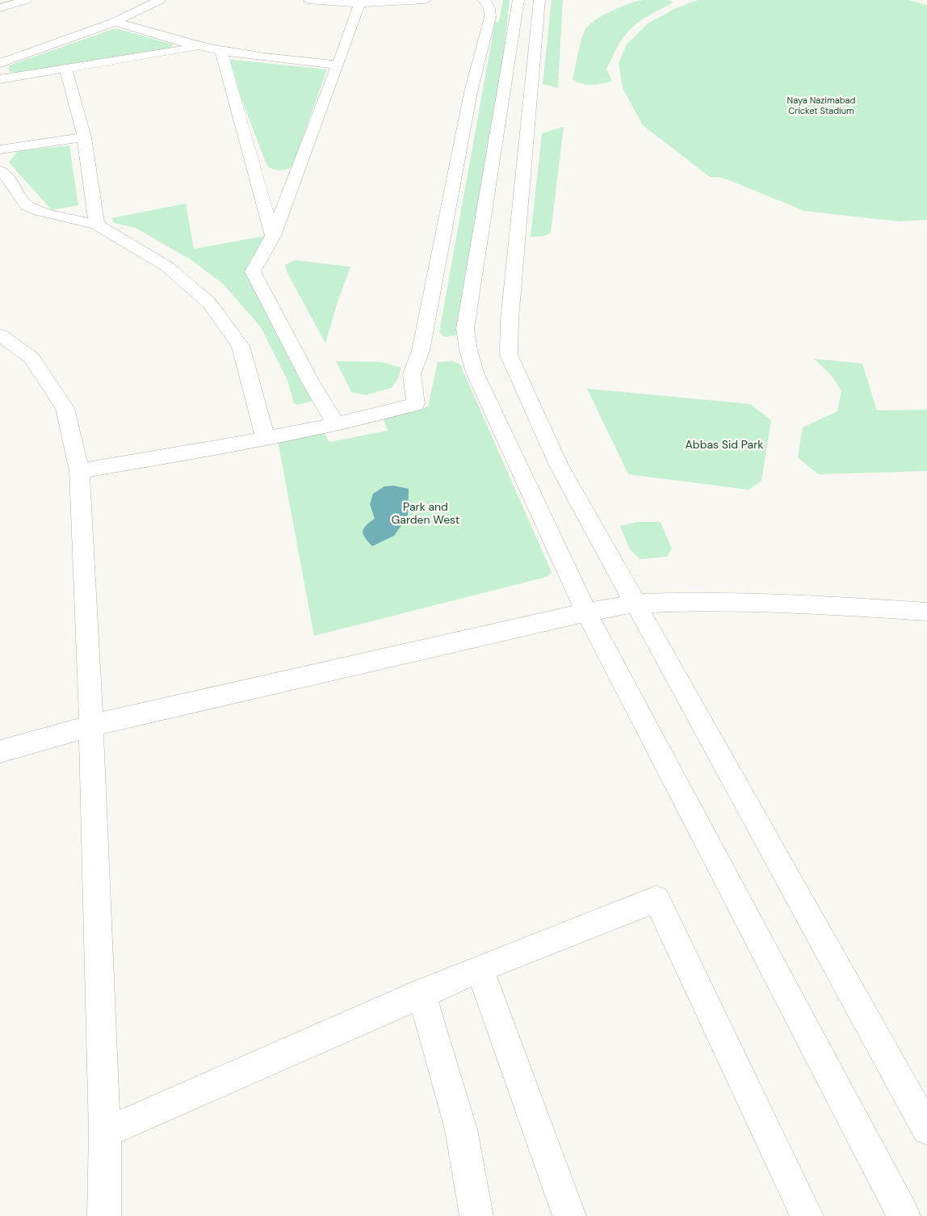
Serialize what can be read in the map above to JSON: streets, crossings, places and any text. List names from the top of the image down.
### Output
{
  "parks": ["Naya Nazimabad Cricket Stadium", "Abbas Sid Park", "Park and Garden West"]
}
